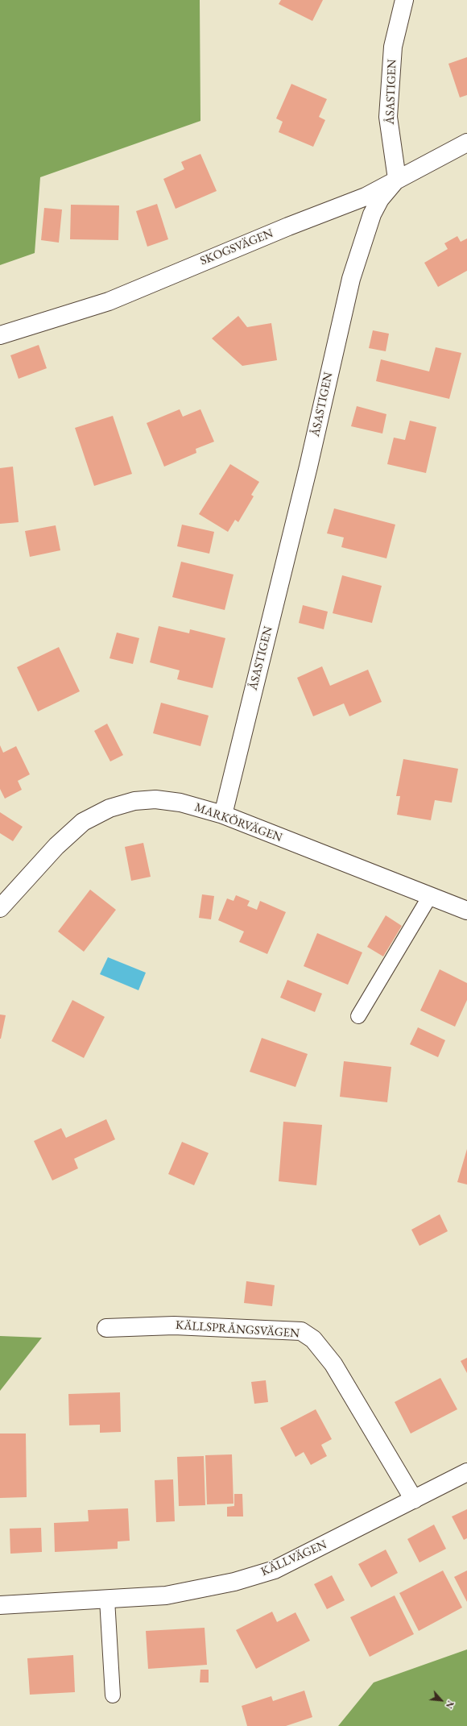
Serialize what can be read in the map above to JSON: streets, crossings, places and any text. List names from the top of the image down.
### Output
{
  "streets": {
    "street": [
      "ÅSASTIGEN",
      "SKOGSVÄGEN",
      "MARKÖRVÄGEN",
      "KÄLLSPRÅNGSVÄGEN",
      "KÄLLVÄGEN"
    ]
  },
  "crossings": [
    ["ÅSASTIGEN", "SKOGSVÄGEN"],
    ["ÅSASTIGEN", "MARKÖRVÄGEN"],
    ["KÄLLSPRÅNGSVÄGEN", "KÄLLVÄGEN"]
  ],
  "north": "bottom right"
}
